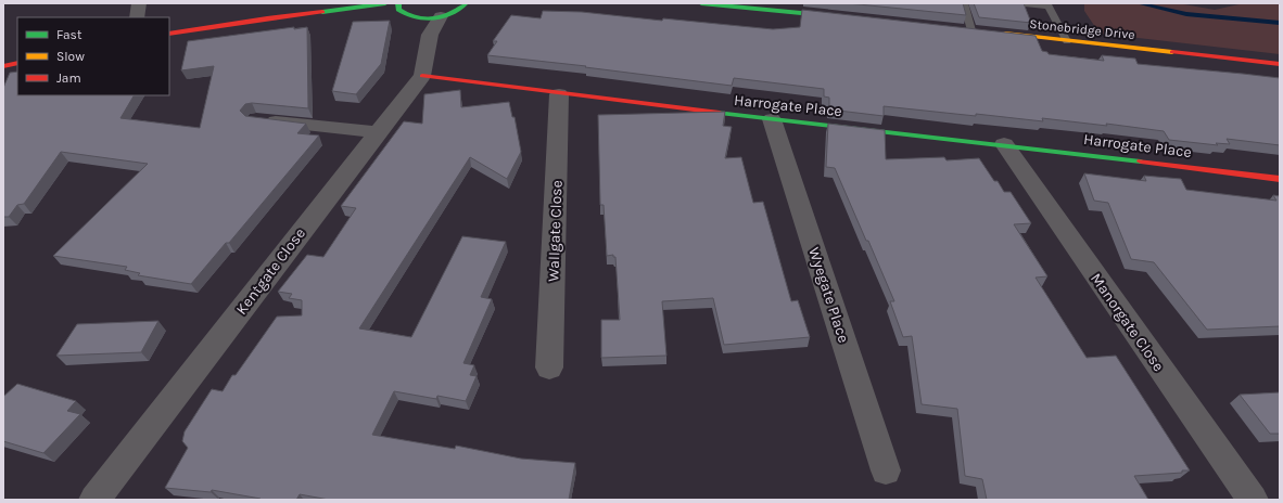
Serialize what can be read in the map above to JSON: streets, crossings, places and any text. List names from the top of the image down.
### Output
{
  "streets": {
    "street": [
      "Stonebridge Drive",
      "Harrogate Place",
      "Wallgate Close",
      "Kentgate Close",
      "Wyegate Place",
      "Manorgate Close"
    ]
  },
  "crossings": [
    ["Harrogate Place", "Wallgate Close"],
    ["Harrogate Place", "Kentgate Close"],
    ["Harrogate Place", "Wyegate Place"],
    ["Harrogate Place", "Manorgate Close"]
  ],
  "legend": ["Fast", "Slow", "Jam"]
}
